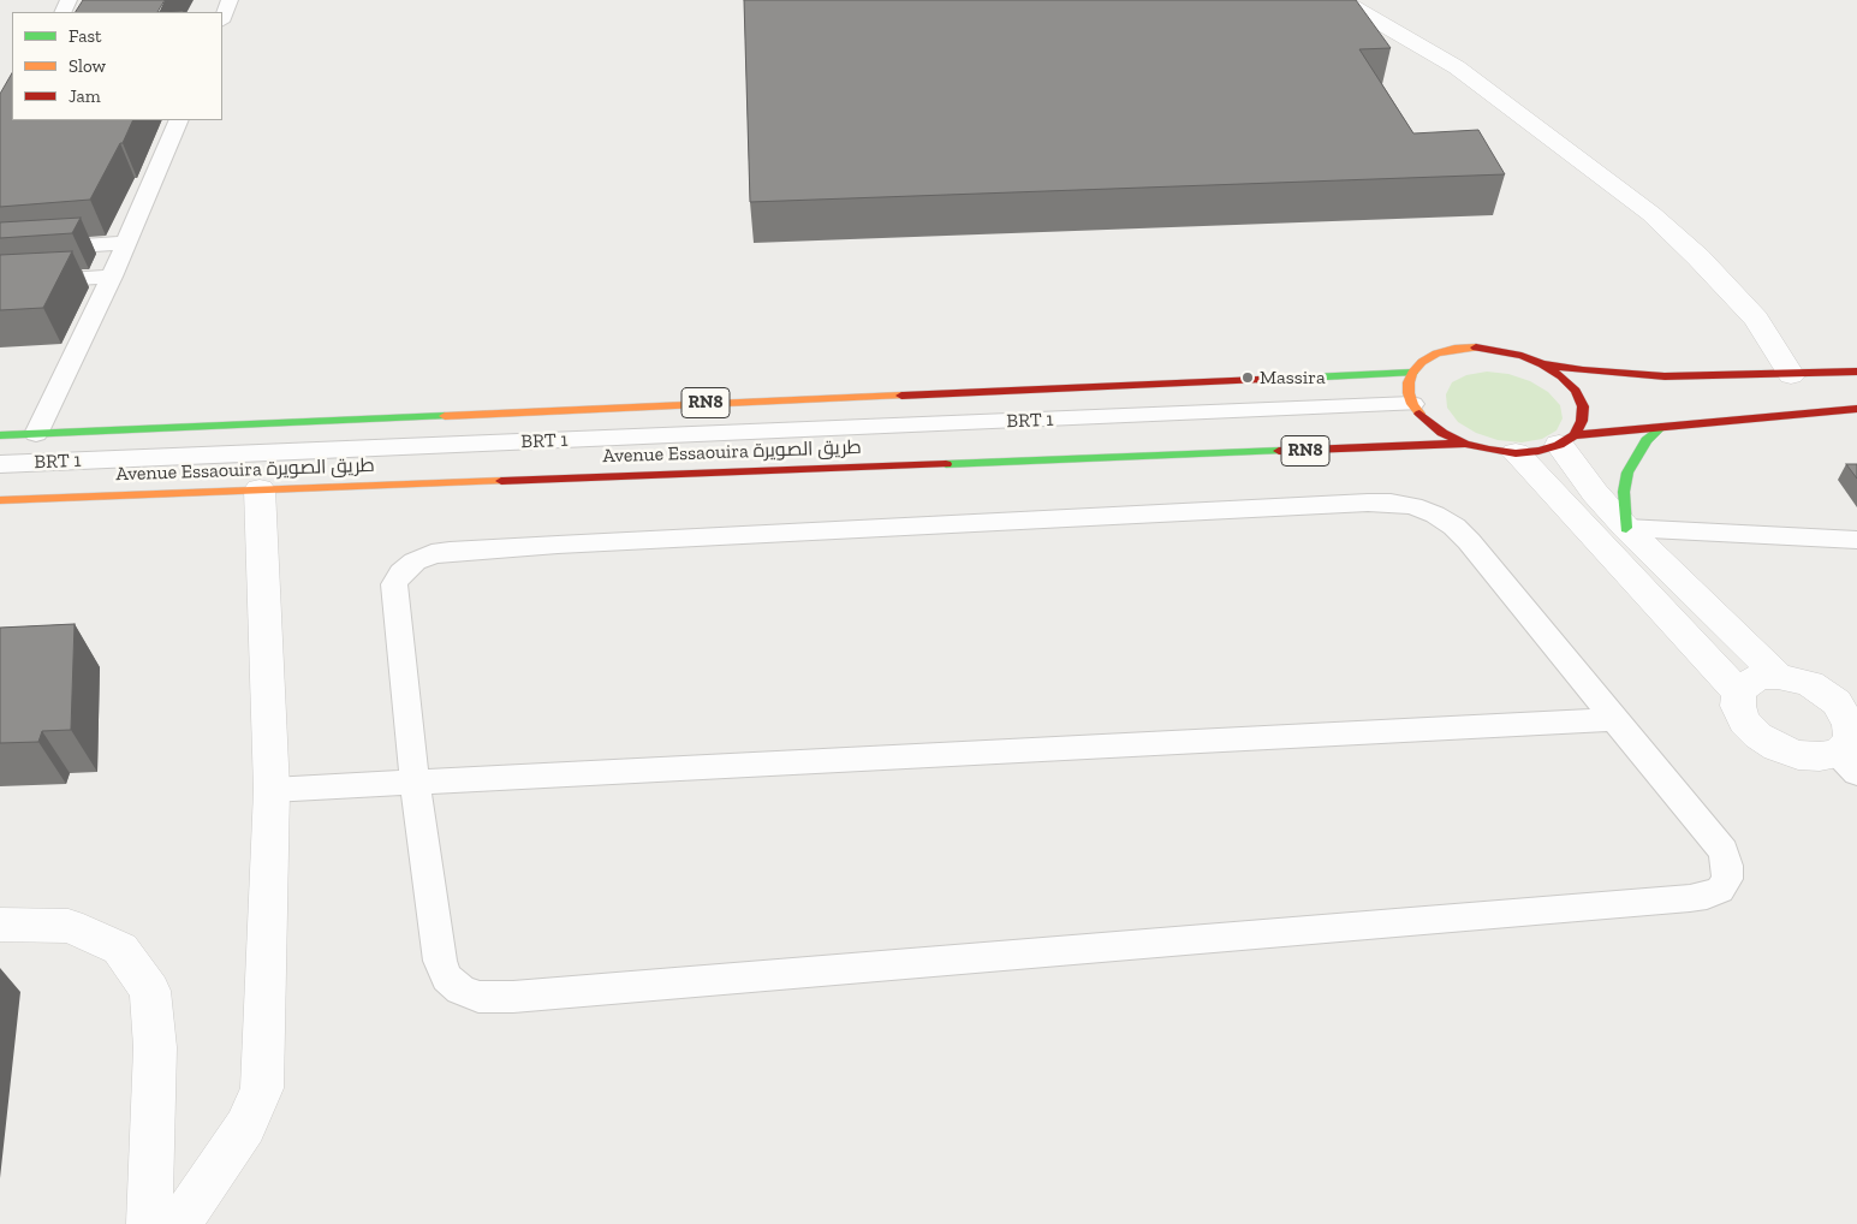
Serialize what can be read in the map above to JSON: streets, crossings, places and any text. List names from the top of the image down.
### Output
{
  "streets": {
    "main road": ["RN8", "Avenue Essaouira طريق الصويرة"],
    "lane": ["BRT 1"]
  },
  "crossings": [
    ["RN8", "BRT 1"],
    ["RN8", "Avenue Essaouira طريق الصويرة"],
    ["BRT 1", "Avenue Essaouira طريق الصويرة"]
  ],
  "places": ["Massira"],
  "legend": ["Fast", "Slow", "Jam"]
}
